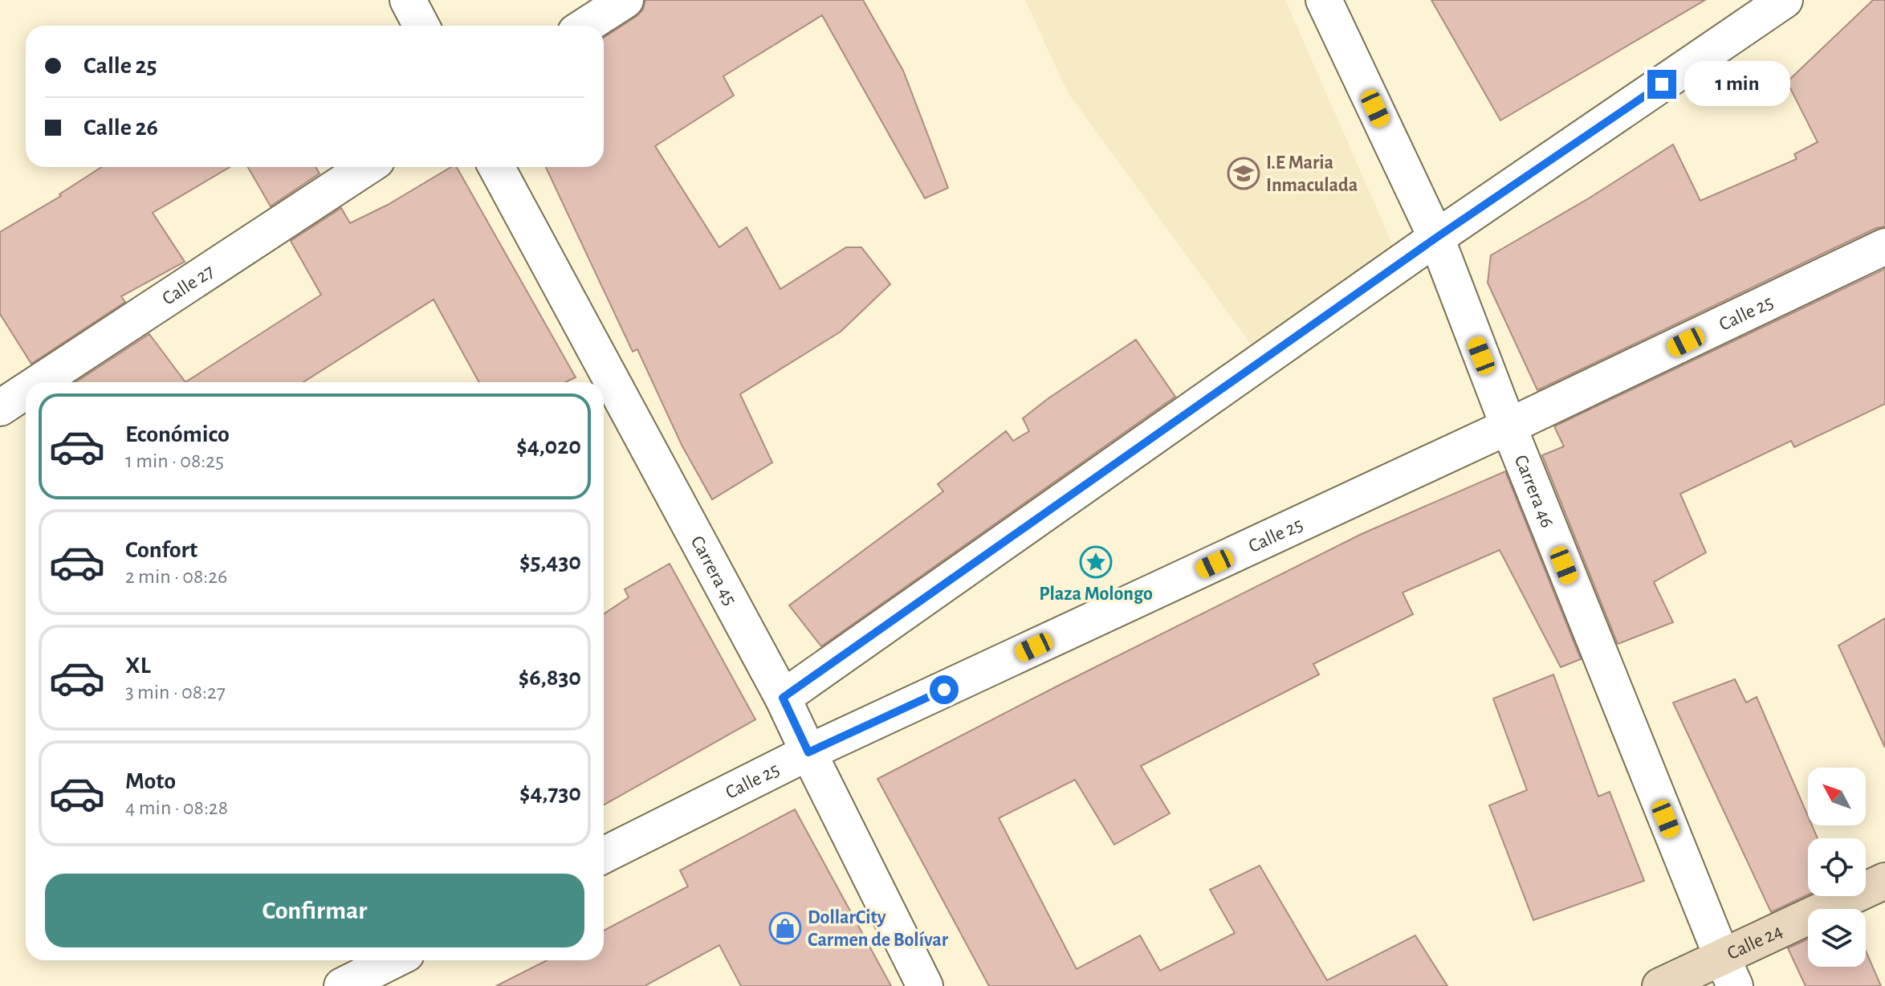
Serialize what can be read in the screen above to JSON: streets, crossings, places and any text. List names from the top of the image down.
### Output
{
  "streets": {
    "main road": ["Calle 24"],
    "street": [
      "Calle 27",
      "Calle 25",
      "Carrera 46",
      "Carrera 45"
    ]
  },
  "crossings": [
    ["Calle 25", "Carrera 46"],
    ["Calle 25", "Carrera 45"],
    ["Carrera 46", "Calle 24"]
  ],
  "places": {
    "school or university": ["I.E Maria Inmaculada"],
    "place": ["Plaza Molongo"],
    "shop": ["DollarCity Carmen de Bolívar"]
  },
  "north": "top left",
  "page": {
    "banner": ["Calle 25", "Calle 26"],
    "bubble": "1 min",
    "list": [
      {
        "name": "Económico",
        "note": "1 min · 08:25",
        "value": "$4,020"
      },
      {
        "name": "Confort",
        "note": "2 min · 08:26",
        "value": "$5,430"
      },
      {
        "name": "XL",
        "note": "3 min · 08:27",
        "value": "$6,830"
      },
      {
        "name": "Moto",
        "note": "4 min · 08:28",
        "value": "$4,730"
      }
    ],
    "buttons": "Confirmar"
  }
}
